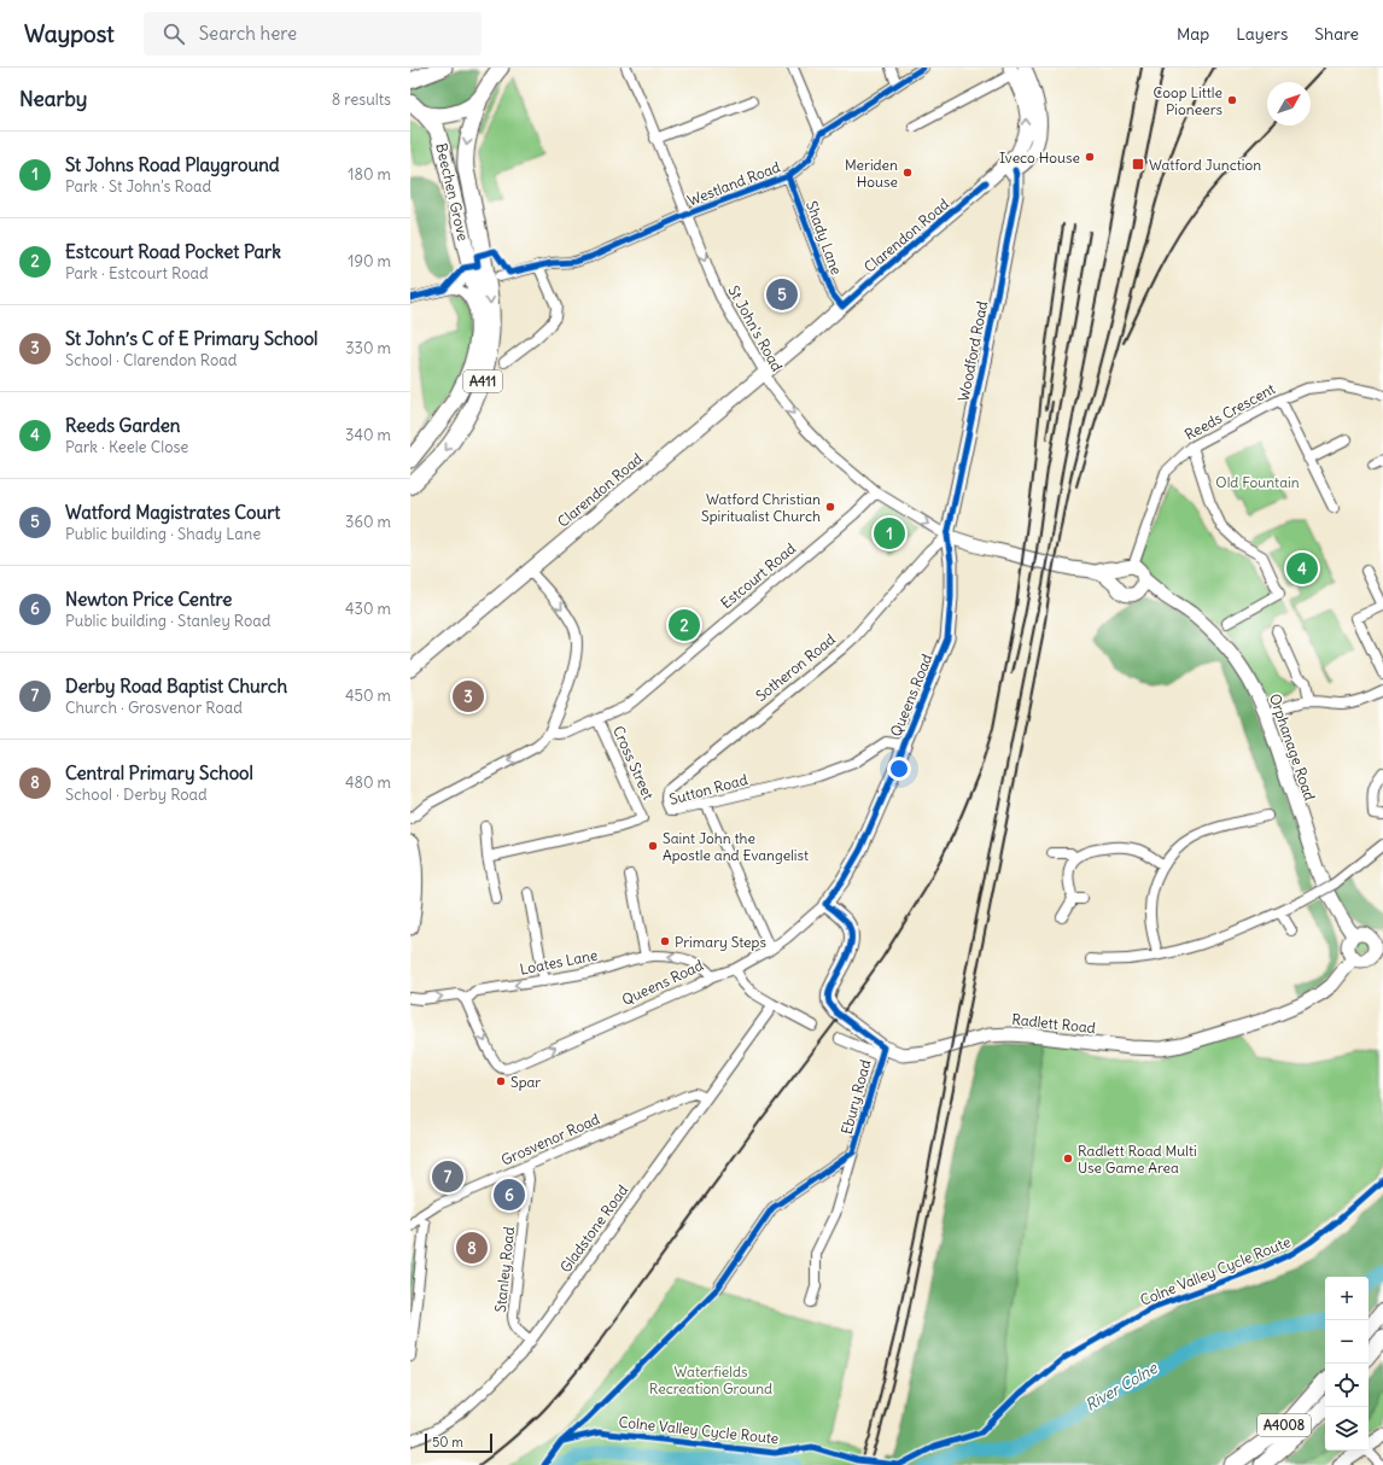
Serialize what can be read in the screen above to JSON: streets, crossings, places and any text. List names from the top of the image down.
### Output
{
  "streets": {
    "main road": ["Beechen Grove", "A411", "A4008"],
    "street": [
      "Westland Road",
      "Clarendon Road",
      "Shady Lane",
      "St John's Road",
      "Woodford Road",
      "Reeds Crescent",
      "Estcourt Road",
      "Sotheron Road",
      "Queens Road",
      "Orphanage Road",
      "Cross Street",
      "Sutton Road",
      "Loates Lane",
      "Radlett Road",
      "Ebury Road",
      "Grosvenor Road",
      "Gladstone Road",
      "Stanley Road"
    ],
    "cycle path": ["Colne Valley Cycle Route"]
  },
  "crossings": [
    ["Westland Road", "Shady Lane"],
    ["Westland Road", "St John's Road"],
    ["Beechen Grove", "A411"],
    ["Clarendon Road", "Shady Lane"],
    ["Clarendon Road", "St John's Road"],
    ["Clarendon Road", "Woodford Road"],
    ["St John's Road", "Woodford Road"],
    ["St John's Road", "Estcourt Road"],
    ["St John's Road", "Sotheron Road"],
    ["St John's Road", "Queens Road"],
    ["Woodford Road", "Sotheron Road"],
    ["Woodford Road", "Queens Road"],
    ["Reeds Crescent", "Orphanage Road"],
    ["Estcourt Road", "Cross Street"],
    ["Sotheron Road", "Queens Road"],
    ["Sotheron Road", "Sutton Road"],
    ["Queens Road", "Sutton Road"],
    ["Queens Road", "Loates Lane"],
    ["Queens Road", "Radlett Road"],
    ["Orphanage Road", "Radlett Road"],
    ["Radlett Road", "Ebury Road"],
    ["Grosvenor Road", "Gladstone Road"],
    ["Grosvenor Road", "Stanley Road"],
    ["Gladstone Road", "Stanley Road"]
  ],
  "one_way": ["St John's Road", "Loates Lane"],
  "water": ["River Colne"],
  "parks": ["Old Fountain", "Waterfields Recreation Ground"],
  "places": {
    "other": [
      "Coop Little Pioneers",
      "Iveco House",
      "Meriden House",
      "Watford Christian Spiritualist Church",
      "Saint John the Apostle and Evangelist",
      "Primary Steps",
      "Spar",
      "Radlett Road Multi Use Game Area"
    ],
    "transit": ["Watford Junction"]
  },
  "scale_bar": "50 m",
  "north": "top right",
  "page": {
    "header": "Waypost",
    "search": "Search here",
    "nav": ["Map", "Layers", "Share"],
    "heading": ["Nearby", "8 results"],
    "list": [
      {
        "mark": "1",
        "name": "St Johns Road Playground",
        "note": "Park · St John's Road",
        "value": "180 m"
      },
      {
        "mark": "2",
        "name": "Estcourt Road Pocket Park",
        "note": "Park · Estcourt Road",
        "value": "190 m"
      },
      {
        "mark": "3",
        "name": "St John’s C of E Primary School",
        "note": "School · Clarendon Road",
        "value": "330 m"
      },
      {
        "mark": "4",
        "name": "Reeds Garden",
        "note": "Park · Keele Close",
        "value": "340 m"
      },
      {
        "mark": "5",
        "name": "Watford Magistrates Court",
        "note": "Public building · Shady Lane",
        "value": "360 m"
      },
      {
        "mark": "6",
        "name": "Newton Price Centre",
        "note": "Public building · Stanley Road",
        "value": "430 m"
      },
      {
        "mark": "7",
        "name": "Derby Road Baptist Church",
        "note": "Church · Grosvenor Road",
        "value": "450 m"
      },
      {
        "mark": "8",
        "name": "Central Primary School",
        "note": "School · Derby Road",
        "value": "480 m"
      }
    ],
    "pins": [
      "5",
      "1",
      "4",
      "2",
      "3",
      "7",
      "6",
      "8"
    ],
    "map_buttons": ["+", "−"],
    "scale": "50 m"
  }
}
